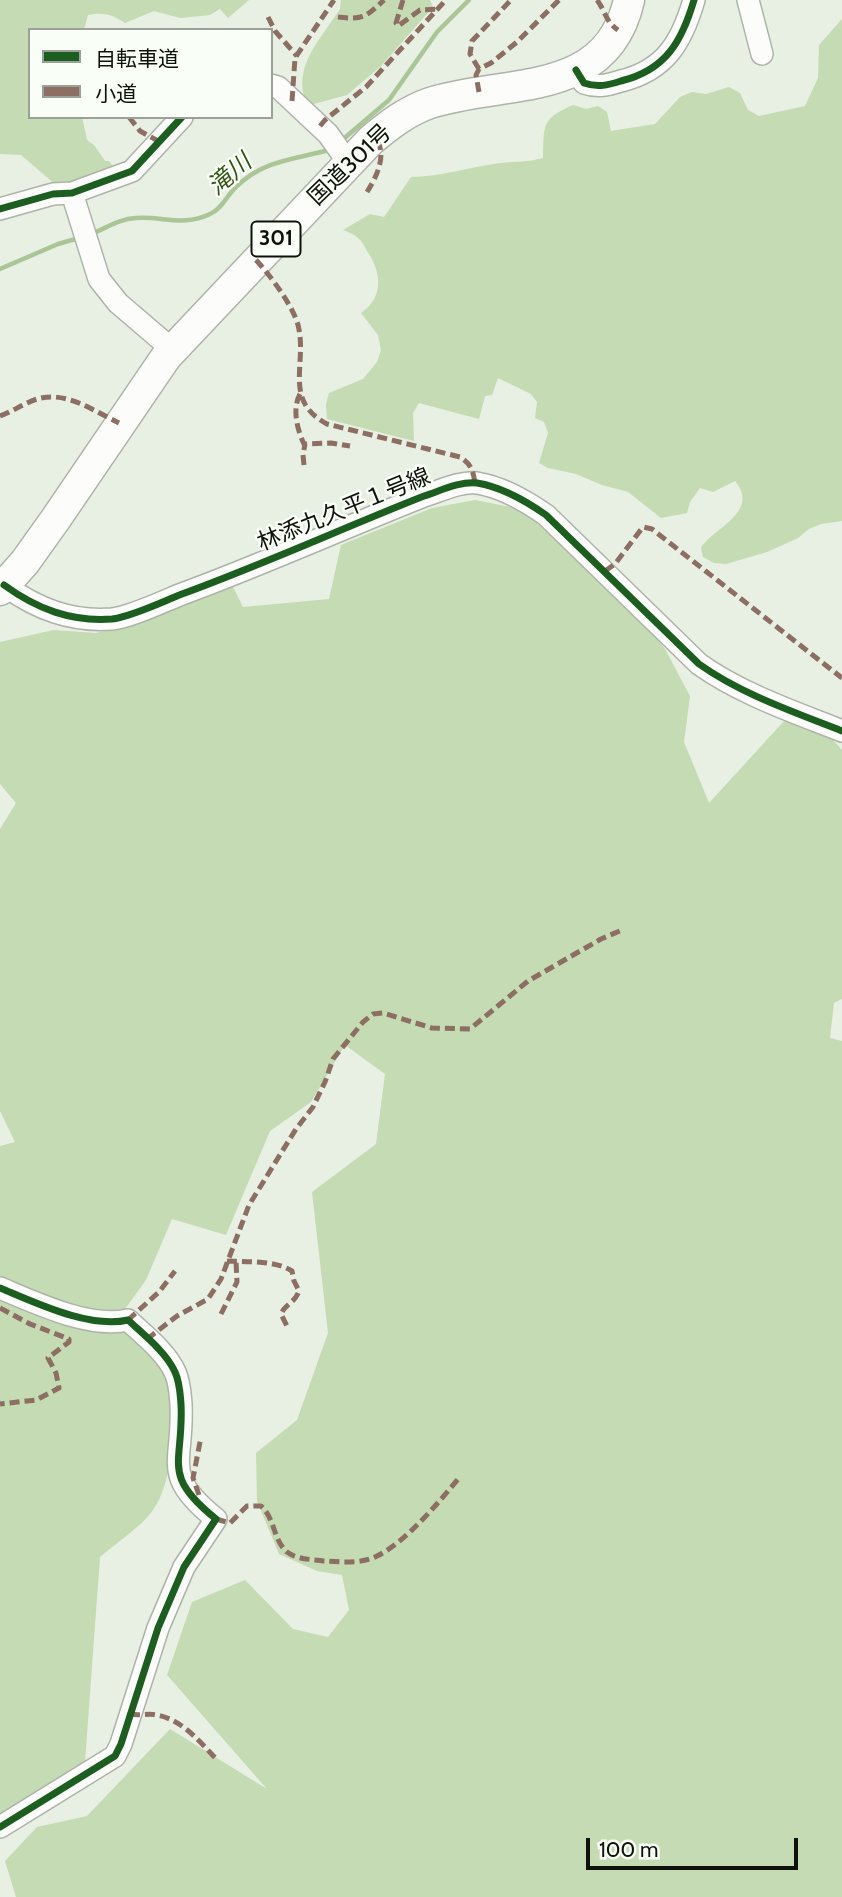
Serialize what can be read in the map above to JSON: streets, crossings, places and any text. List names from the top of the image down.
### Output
{
  "streets": {
    "highway": ["国道301号", "301"],
    "street": ["林添九久平１号線"]
  },
  "crossings": [
    ["国道301号", "林添九久平１号線"]
  ],
  "water": ["滝川"],
  "legend": ["自転車道", "小道"],
  "scale_bar": "100 m"
}
